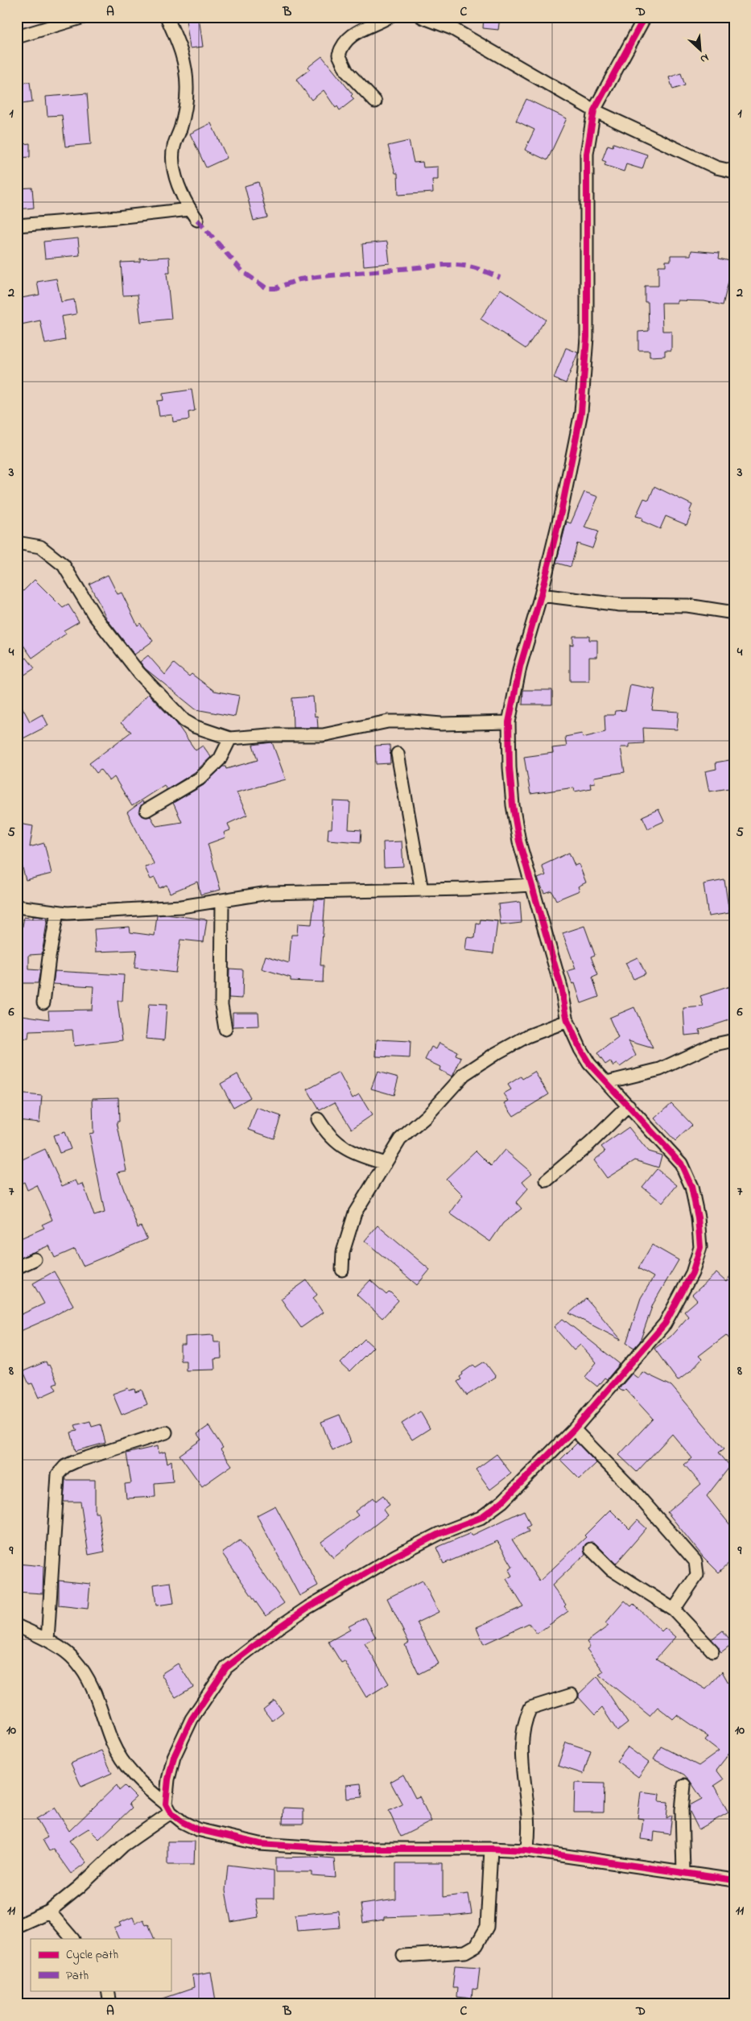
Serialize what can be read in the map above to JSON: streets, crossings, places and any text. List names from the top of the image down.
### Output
{
  "legend": ["Cycle path", "Path"],
  "north": "bottom right",
  "grid": {
    "columns": [
      "A",
      "B",
      "C",
      "D"
    ],
    "rows": [
      "1",
      "2",
      "3",
      "4",
      "5",
      "6",
      "7",
      "8",
      "9",
      "10",
      "11"
    ]
  }
}
